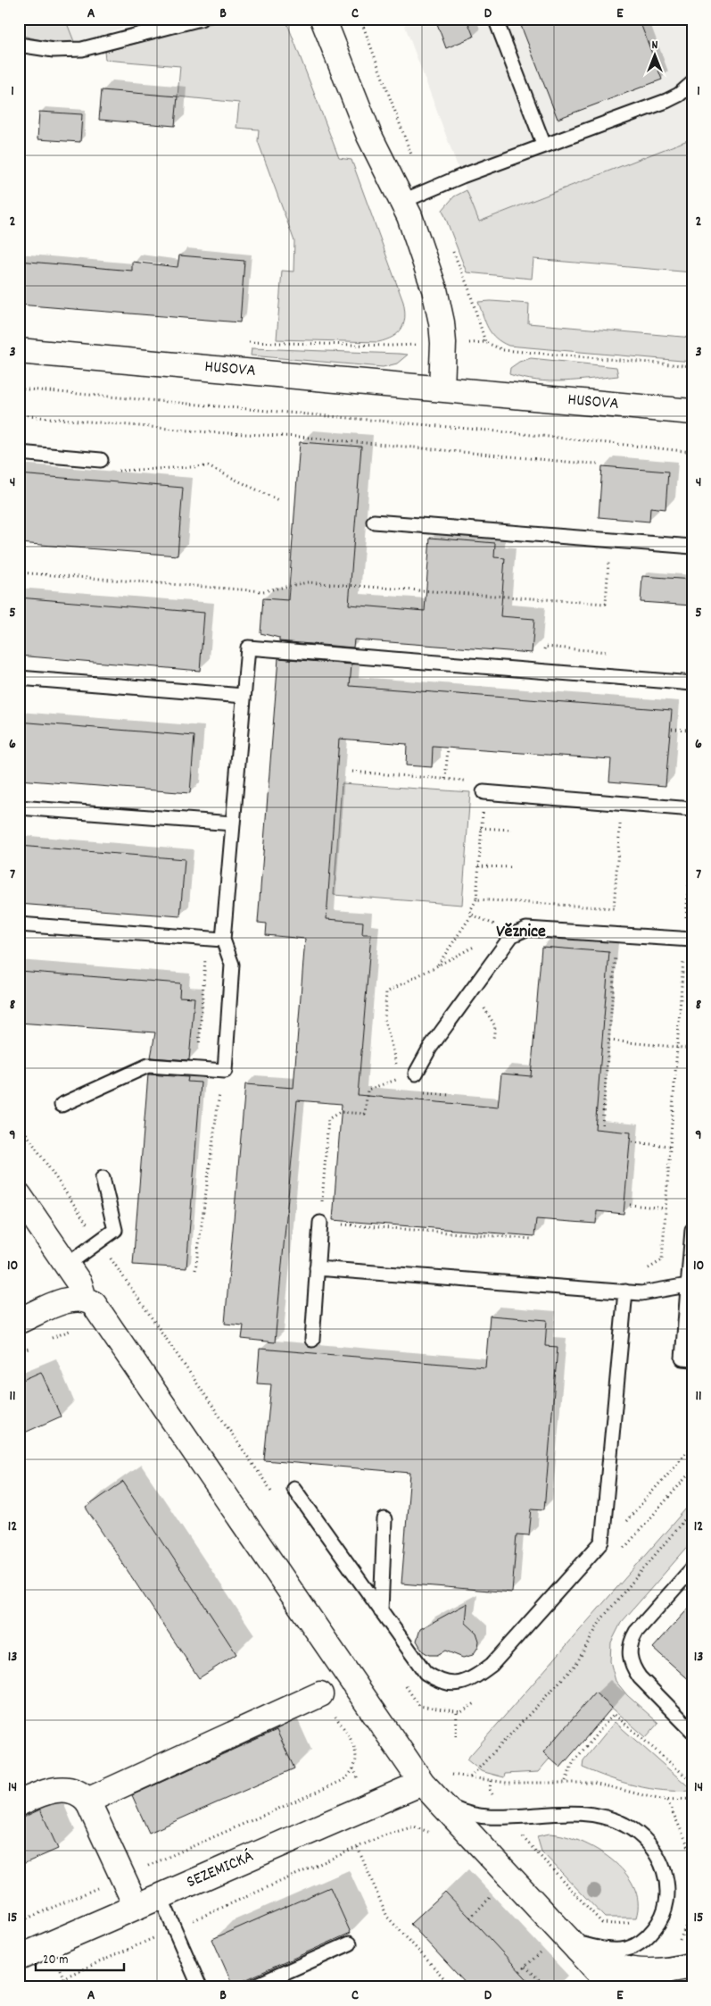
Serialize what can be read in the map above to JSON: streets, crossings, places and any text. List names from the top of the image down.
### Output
{
  "streets": {
    "street": ["HUSOVA", "SEZEMICKÁ"]
  },
  "districts": ["Věznice"],
  "scale_bar": "20 m",
  "north": "top",
  "grid": {
    "columns": [
      "A",
      "B",
      "C",
      "D",
      "E"
    ],
    "rows": [
      "1",
      "2",
      "3",
      "4",
      "5",
      "6",
      "7",
      "8",
      "9",
      "10",
      "11",
      "12",
      "13",
      "14",
      "15"
    ]
  }
}
